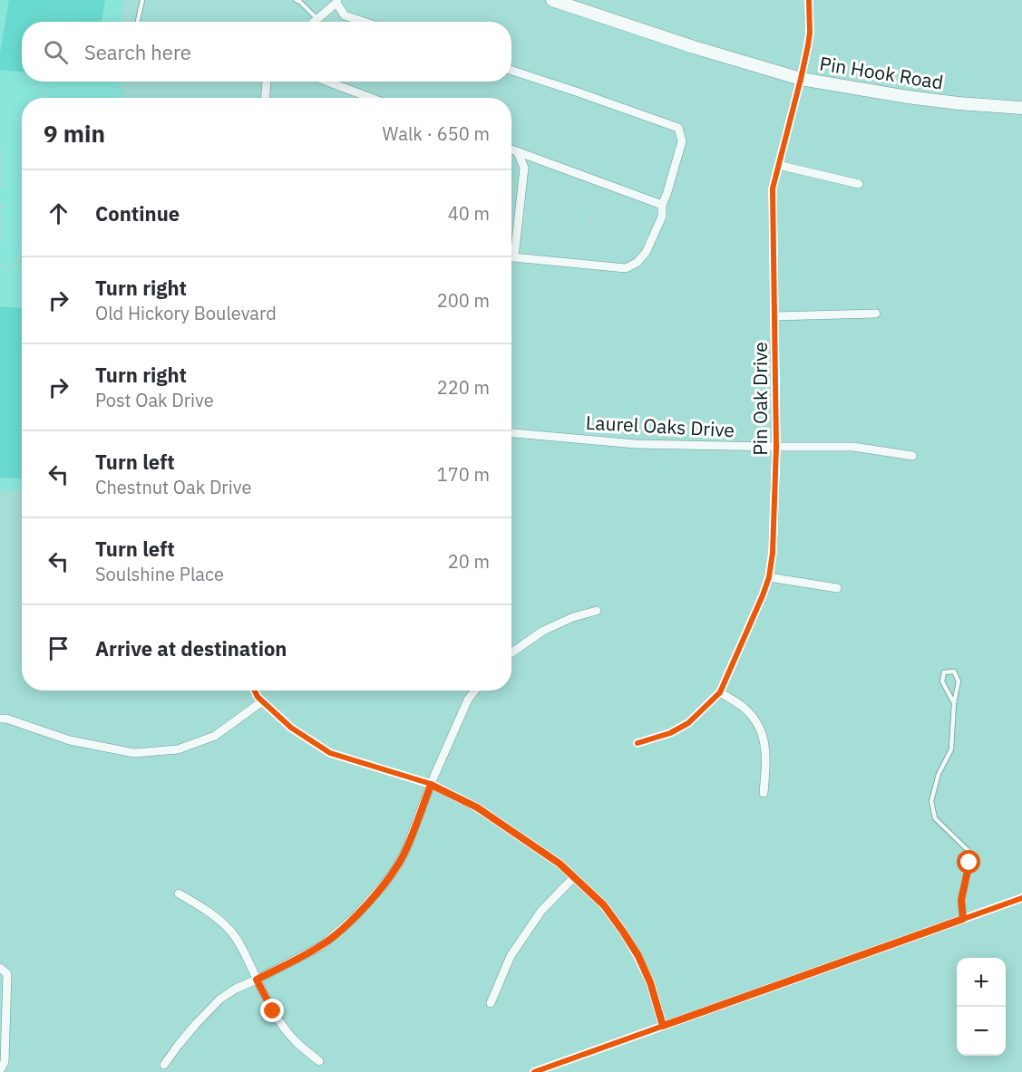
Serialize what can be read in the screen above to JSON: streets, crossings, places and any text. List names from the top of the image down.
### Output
{
  "streets": {
    "street": ["Pin Hook Road", "Pin Oak Drive", "Laurel Oaks Drive"]
  },
  "crossings": [
    ["Pin Hook Road", "Pin Oak Drive"],
    ["Pin Oak Drive", "Laurel Oaks Drive"]
  ],
  "page": {
    "search": "Search here",
    "heading": ["9 min", "Walk · 650 m"],
    "list": [
      ["Continue", "40 m"],
      ["Turn right", "Old Hickory Boulevard", "200 m"],
      ["Turn right", "Post Oak Drive", "220 m"],
      ["Turn left", "Chestnut Oak Drive", "170 m"],
      ["Turn left", "Soulshine Place", "20 m"],
      "Arrive at destination"
    ],
    "map_buttons": ["+", "−"]
  }
}
